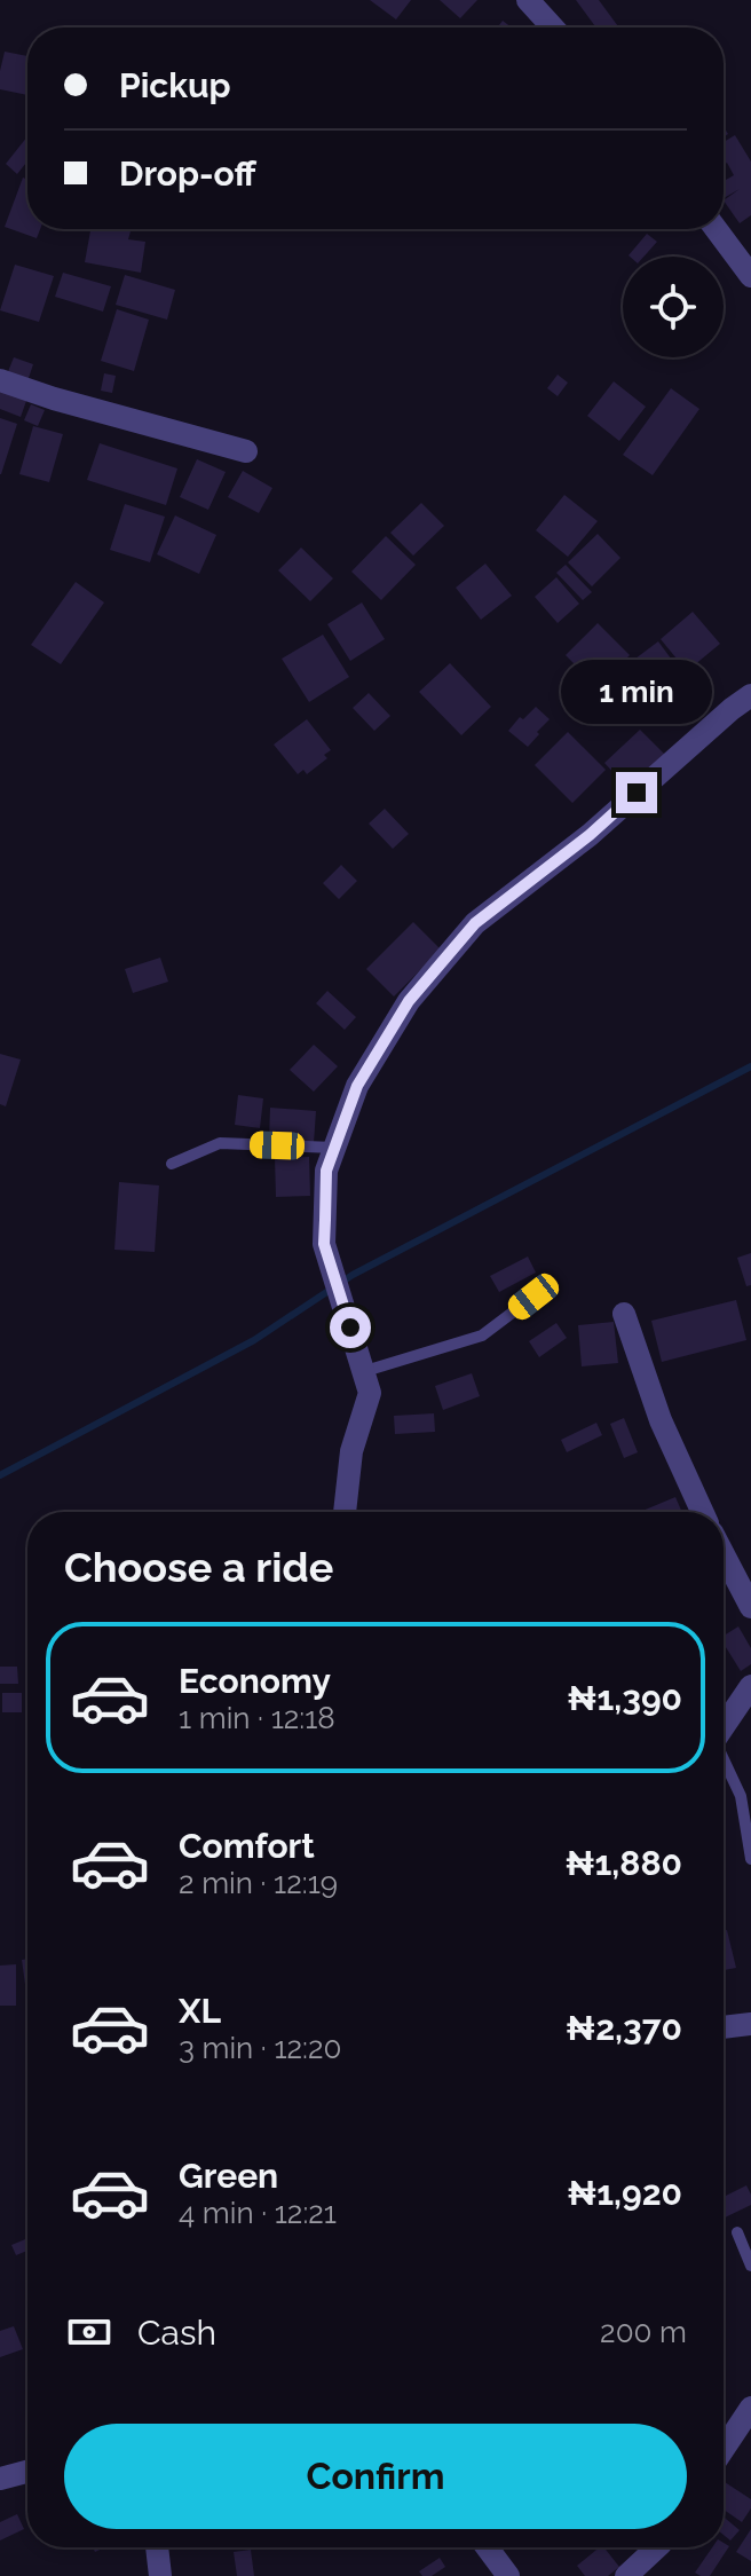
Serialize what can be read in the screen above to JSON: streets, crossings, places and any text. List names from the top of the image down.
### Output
{
  "page": {
    "banner": ["Pickup", "Drop-off"],
    "bubble": "1 min",
    "heading": "Choose a ride",
    "list": [
      {
        "name": "Economy",
        "note": "1 min · 12:18",
        "value": "₦1,390"
      },
      {
        "name": "Comfort",
        "note": "2 min · 12:19",
        "value": "₦1,880"
      },
      {
        "name": "XL",
        "note": "3 min · 12:20",
        "value": "₦2,370"
      },
      {
        "name": "Green",
        "note": "4 min · 12:21",
        "value": "₦1,920"
      }
    ],
    "pay": ["Cash", "200 m"],
    "buttons": "Confirm"
  }
}
